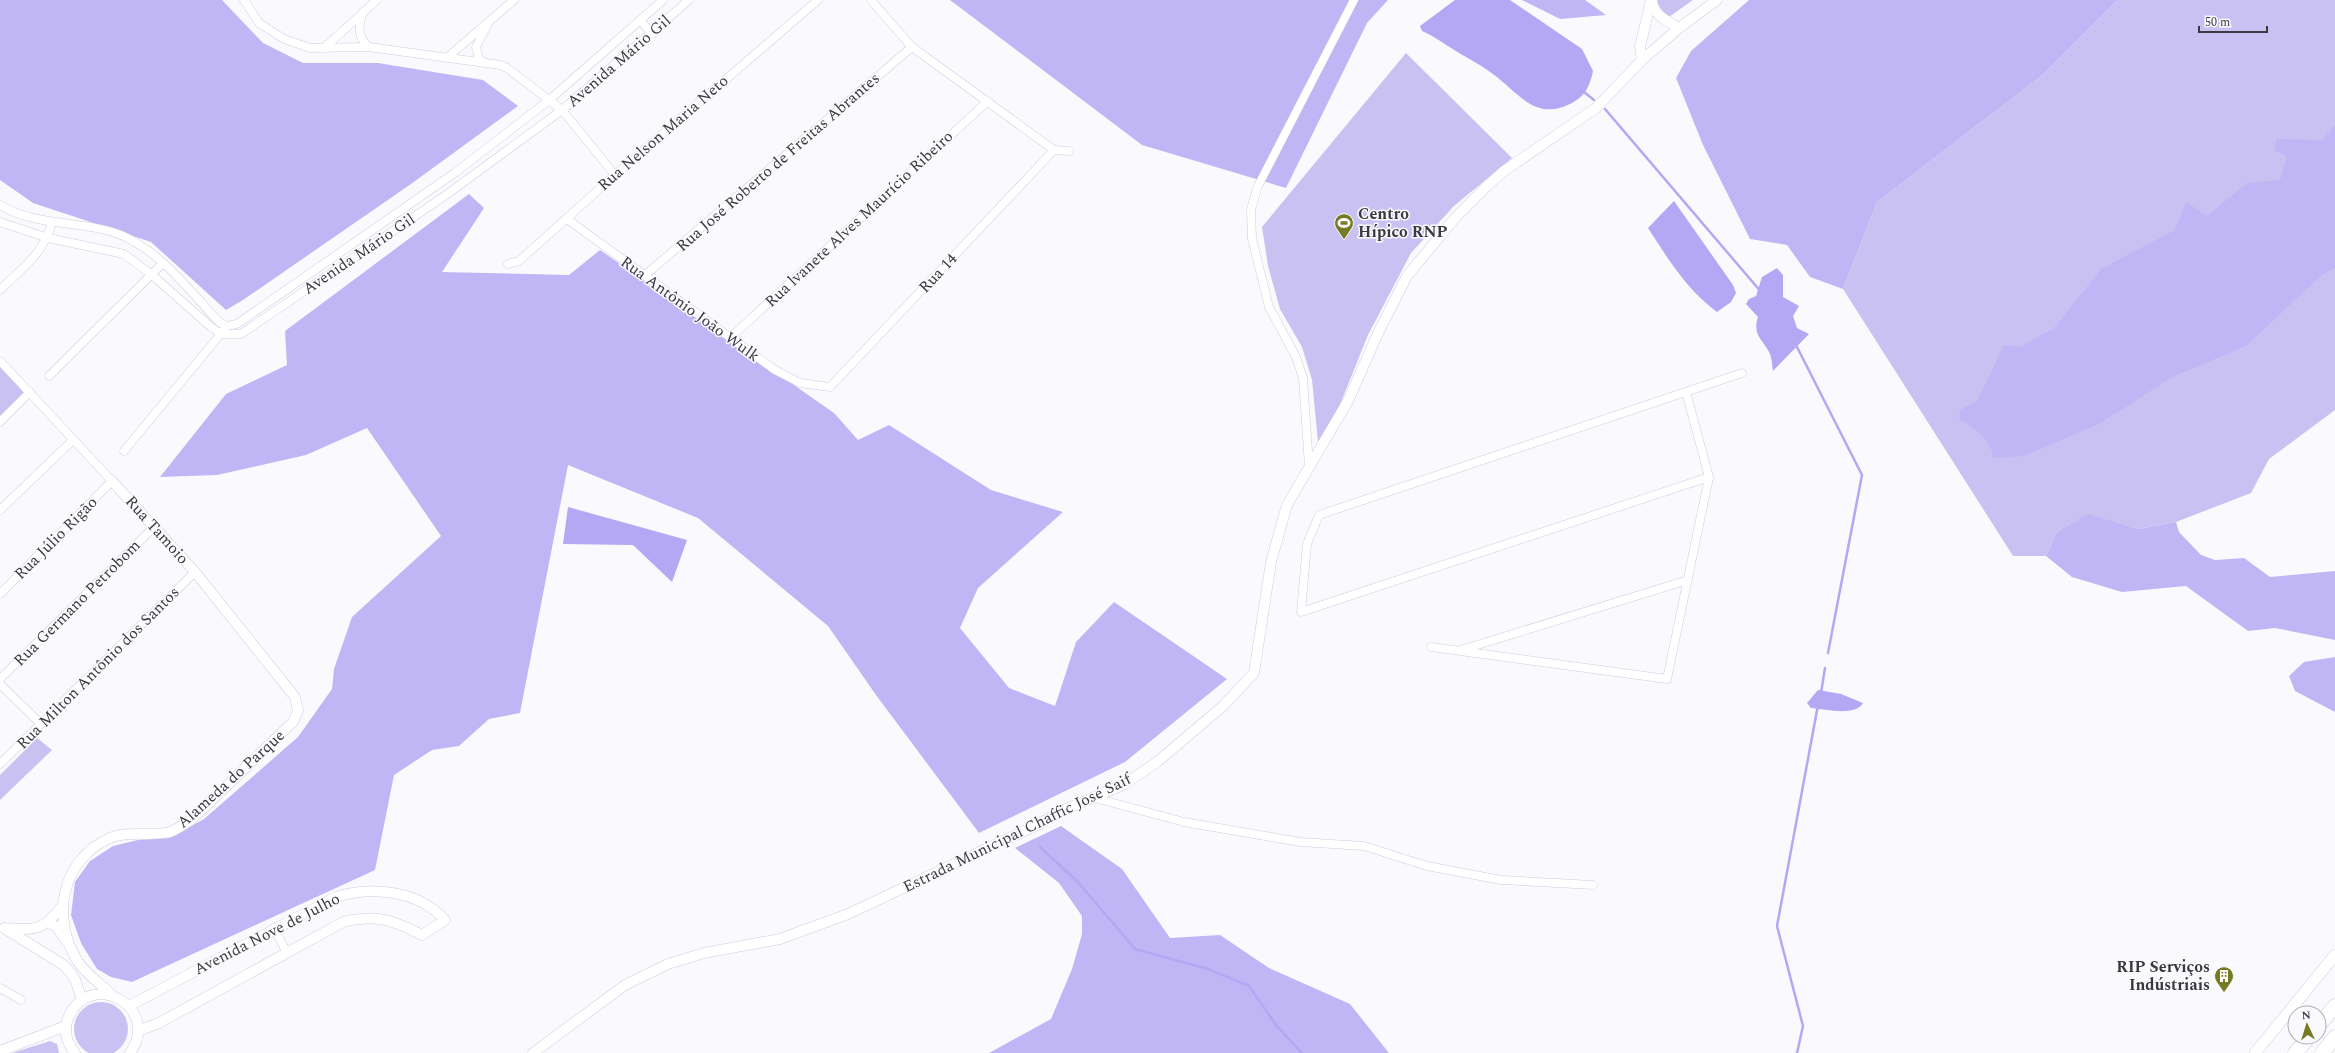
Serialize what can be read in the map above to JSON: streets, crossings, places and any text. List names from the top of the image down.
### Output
{
  "streets": {
    "street": [
      "Avenida Mário Gil",
      "Rua Nelson Maria Neto",
      "Rua José Roberto de Freitas Abrantes",
      "Rua lvanete Alves Maurício Ribeiro",
      "Rua 14",
      "Rua Antônio João Wulk",
      "Rua Tamoio",
      "Rua Júlio Rigão",
      "Rua Germano Petrobom",
      "Rua Milton Antônio dos Santos",
      "Alameda do Parque",
      "Estrada Municipal Chaffic José Saif",
      "Avenida Nove de Julho"
    ]
  },
  "crossings": [
    ["Rua Nelson Maria Neto", "Rua Antônio João Wulk"],
    ["Rua José Roberto de Freitas Abrantes", "Rua Antônio João Wulk"],
    ["Rua lvanete Alves Maurício Ribeiro", "Rua Antônio João Wulk"],
    ["Rua 14", "Rua Antônio João Wulk"],
    ["Rua Tamoio", "Rua Júlio Rigão"],
    ["Rua Tamoio", "Rua Germano Petrobom"],
    ["Rua Tamoio", "Rua Milton Antônio dos Santos"],
    ["Rua Tamoio", "Alameda do Parque"],
    ["Alameda do Parque", "Avenida Nove de Julho"]
  ],
  "places": {
    "sports": ["Centro Hípico RNP"],
    "building": ["RIP Serviços Indústriais"]
  },
  "scale_bar": "50 m",
  "north": "top"
}
